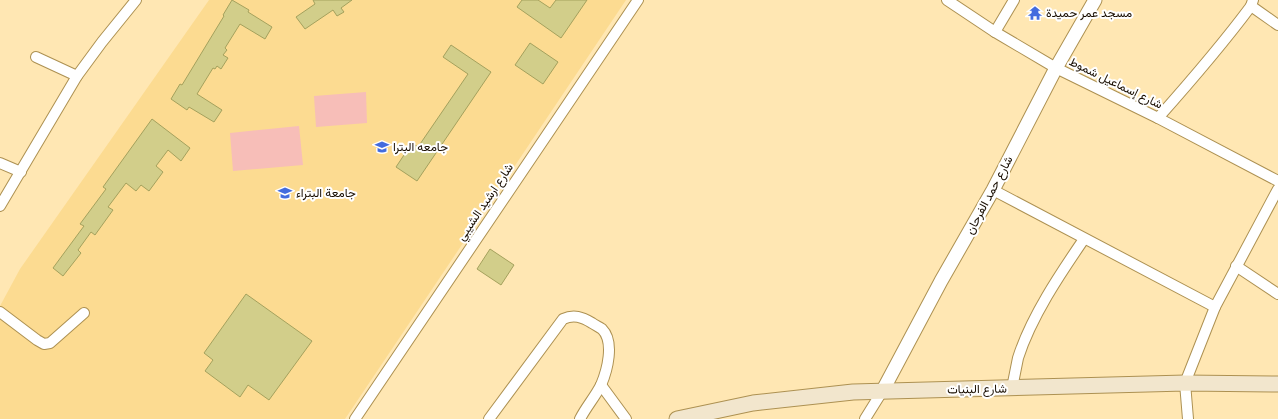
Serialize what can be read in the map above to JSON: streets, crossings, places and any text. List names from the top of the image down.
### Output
{
  "streets": {
    "main road": ["شارع البنيات"],
    "street": ["شارع إسماعيل شموط", "شارع حمد الفرحان", "شارع ارشيد الشيبي"]
  },
  "crossings": [
    ["شارع إسماعيل شموط", "شارع حمد الفرحان"],
    ["شارع حمد الفرحان", "شارع البنيات"]
  ],
  "places": {
    "temple": ["مسجد عمر حميدة"],
    "school or university": ["جامعه البترا", "جامعة البتراء"]
  }
}
